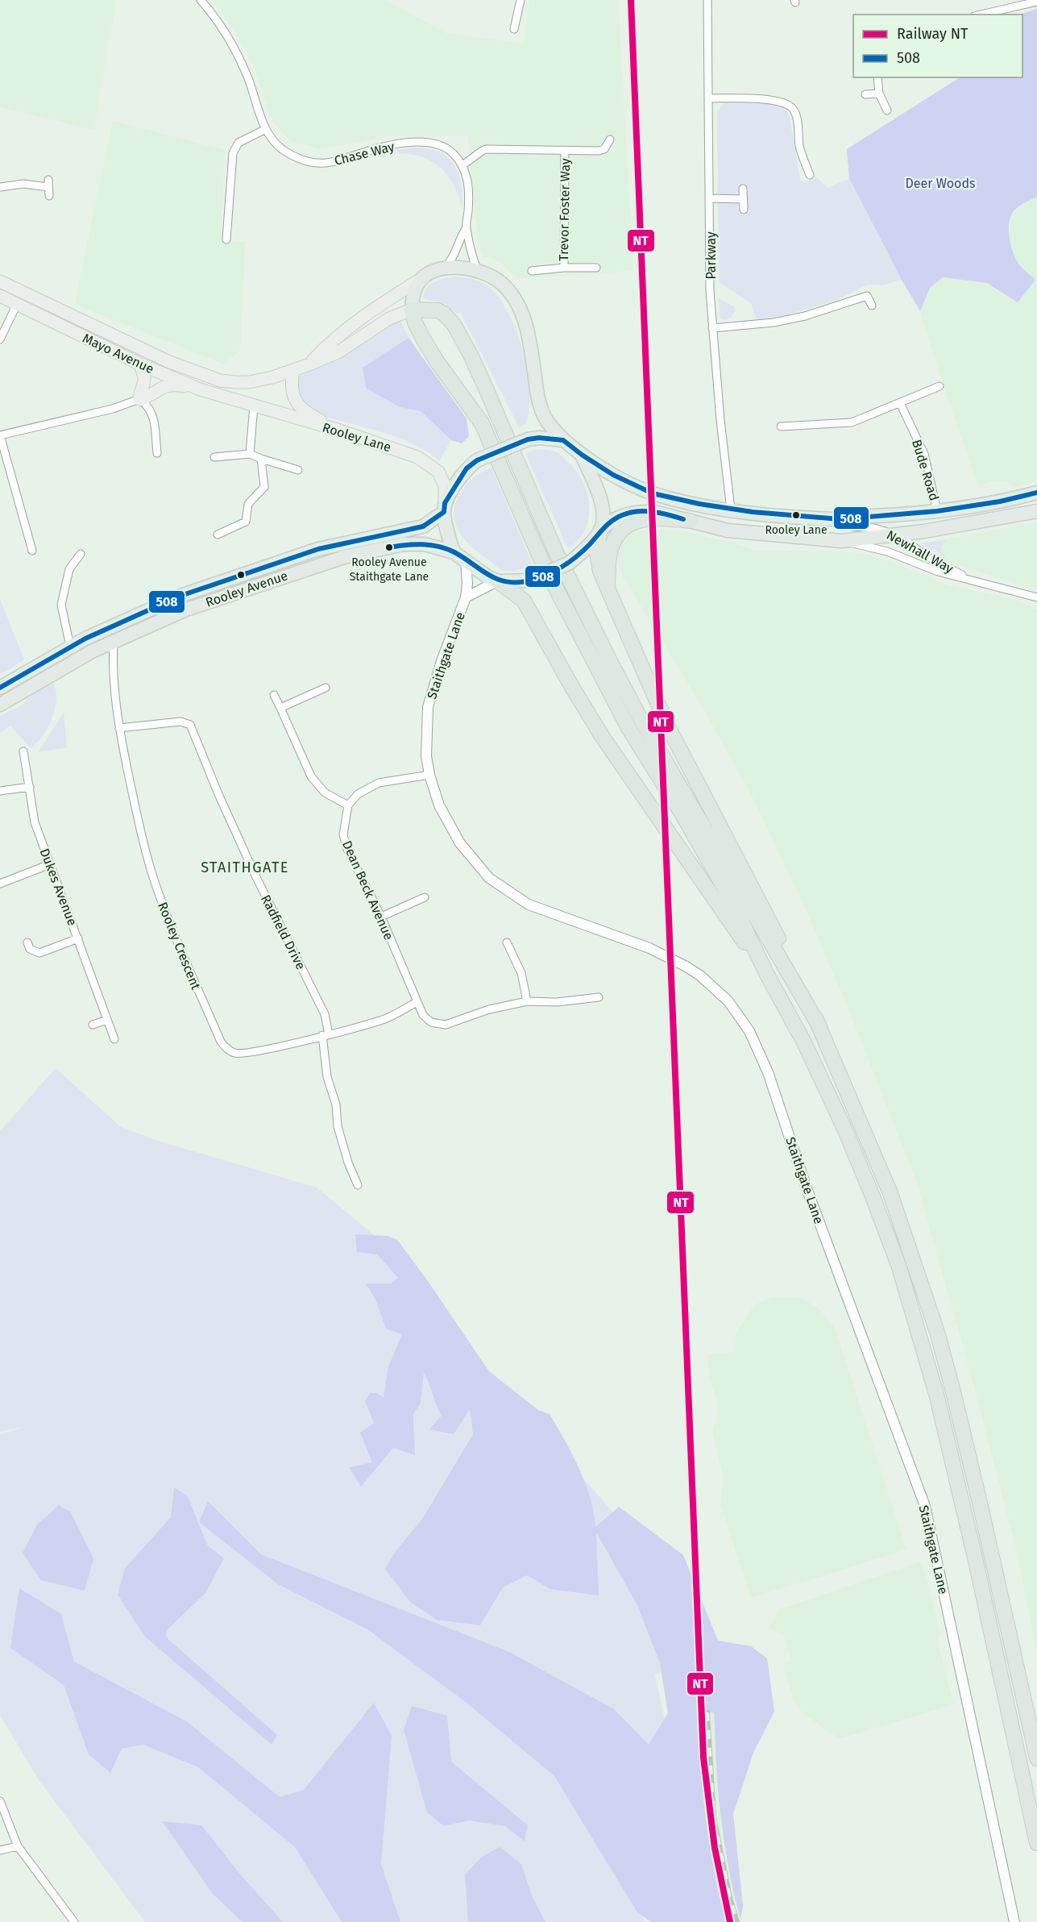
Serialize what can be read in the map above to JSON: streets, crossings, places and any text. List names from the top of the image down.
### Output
{
  "streets": {
    "highway": ["Rooley Avenue"],
    "main road": ["Mayo Avenue", "Rooley Lane"],
    "street": [
      "Chase Way",
      "Trevor Foster Way",
      "Parkway",
      "Bude Road",
      "Newhall Way",
      "Staithgate Lane",
      "Dukes Avenue",
      "Dean Beck Avenue",
      "Radfield Drive",
      "Rooley Crescent"
    ]
  },
  "crossings": [
    ["Chase Way", "Trevor Foster Way"],
    ["Mayo Avenue", "Rooley Lane"],
    ["Rooley Lane", "Rooley Avenue"],
    ["Rooley Lane", "Staithgate Lane"],
    ["Rooley Avenue", "Staithgate Lane"],
    ["Rooley Avenue", "Rooley Crescent"],
    ["Dean Beck Avenue", "Rooley Crescent"],
    ["Radfield Drive", "Rooley Crescent"]
  ],
  "districts": ["STAITHGATE"],
  "parks": ["Deer Woods"],
  "places": ["Rooley Lane", "Rooley Avenue Staithgate Lane"],
  "lines": ["rail line NT", "transit line 508"],
  "legend": ["Railway NT", "508"]
}
